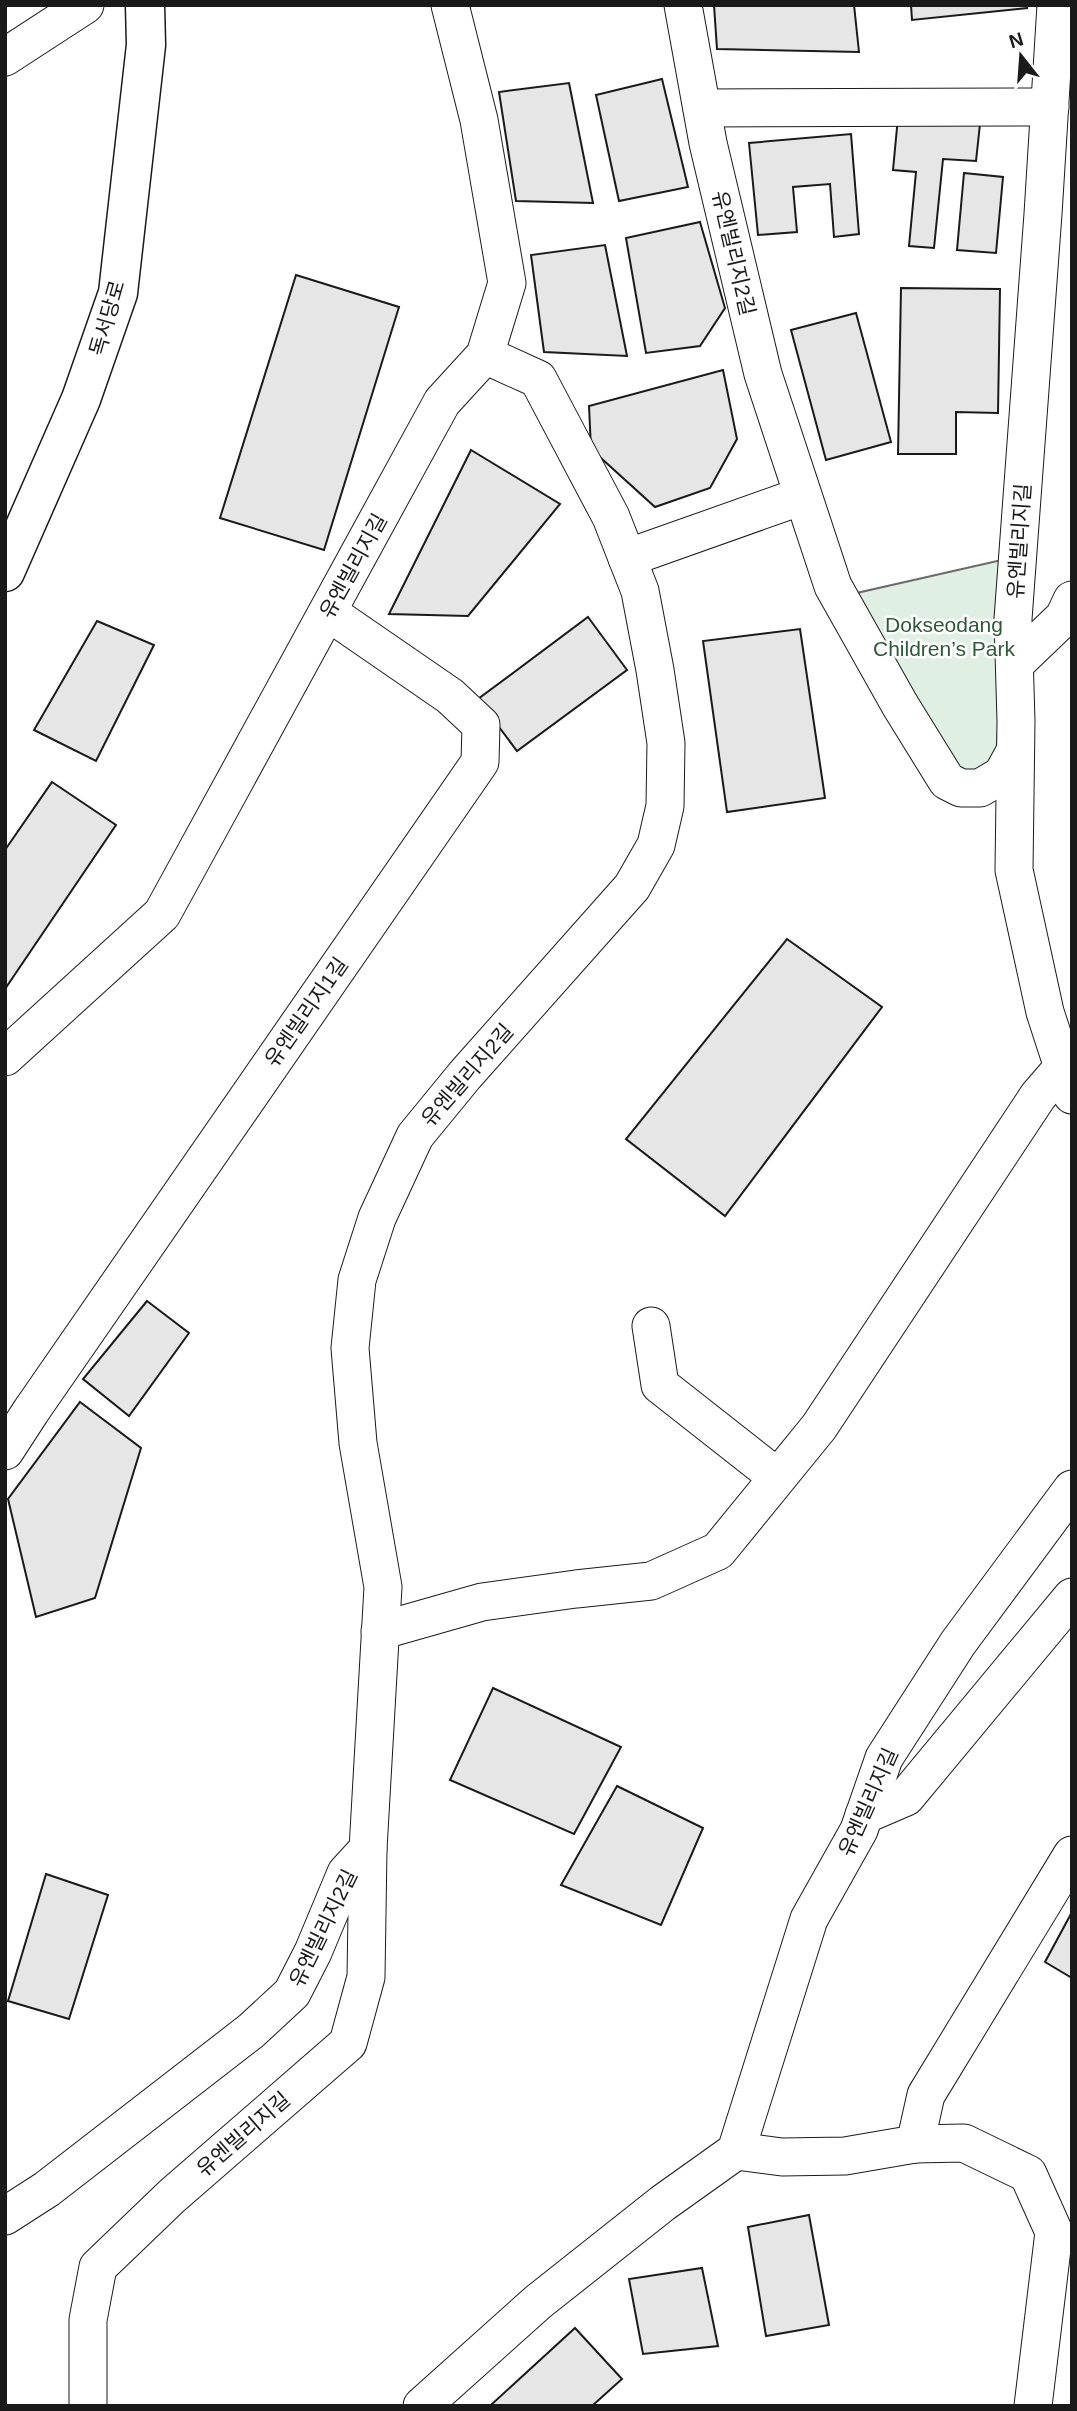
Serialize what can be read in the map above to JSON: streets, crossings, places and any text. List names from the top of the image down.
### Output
{
  "streets": {
    "main road": ["독서당로"],
    "street": ["유엔빌리지2길", "유엔빌리지길", "유엔빌리지1길"]
  },
  "crossings": [
    ["유엔빌리지2길", "유엔빌리지길"],
    ["유엔빌리지길", "유엔빌리지1길"]
  ],
  "parks": ["Dokseodang Children’s Park"],
  "north": "top"
}
